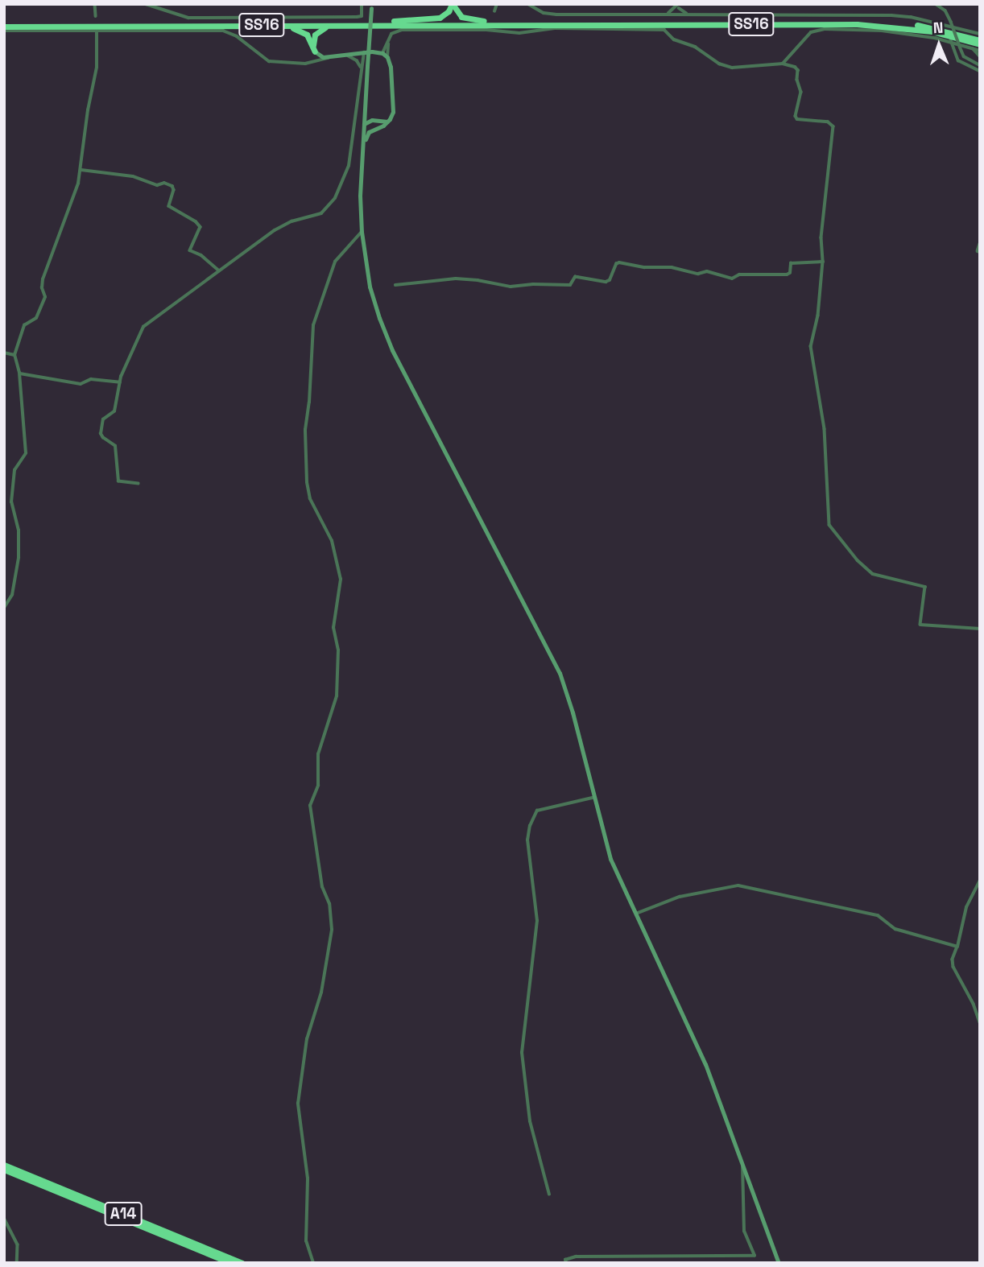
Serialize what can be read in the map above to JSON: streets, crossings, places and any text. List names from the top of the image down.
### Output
{
  "streets": {
    "highway": ["SS16", "A14"]
  },
  "north": "top"
}
